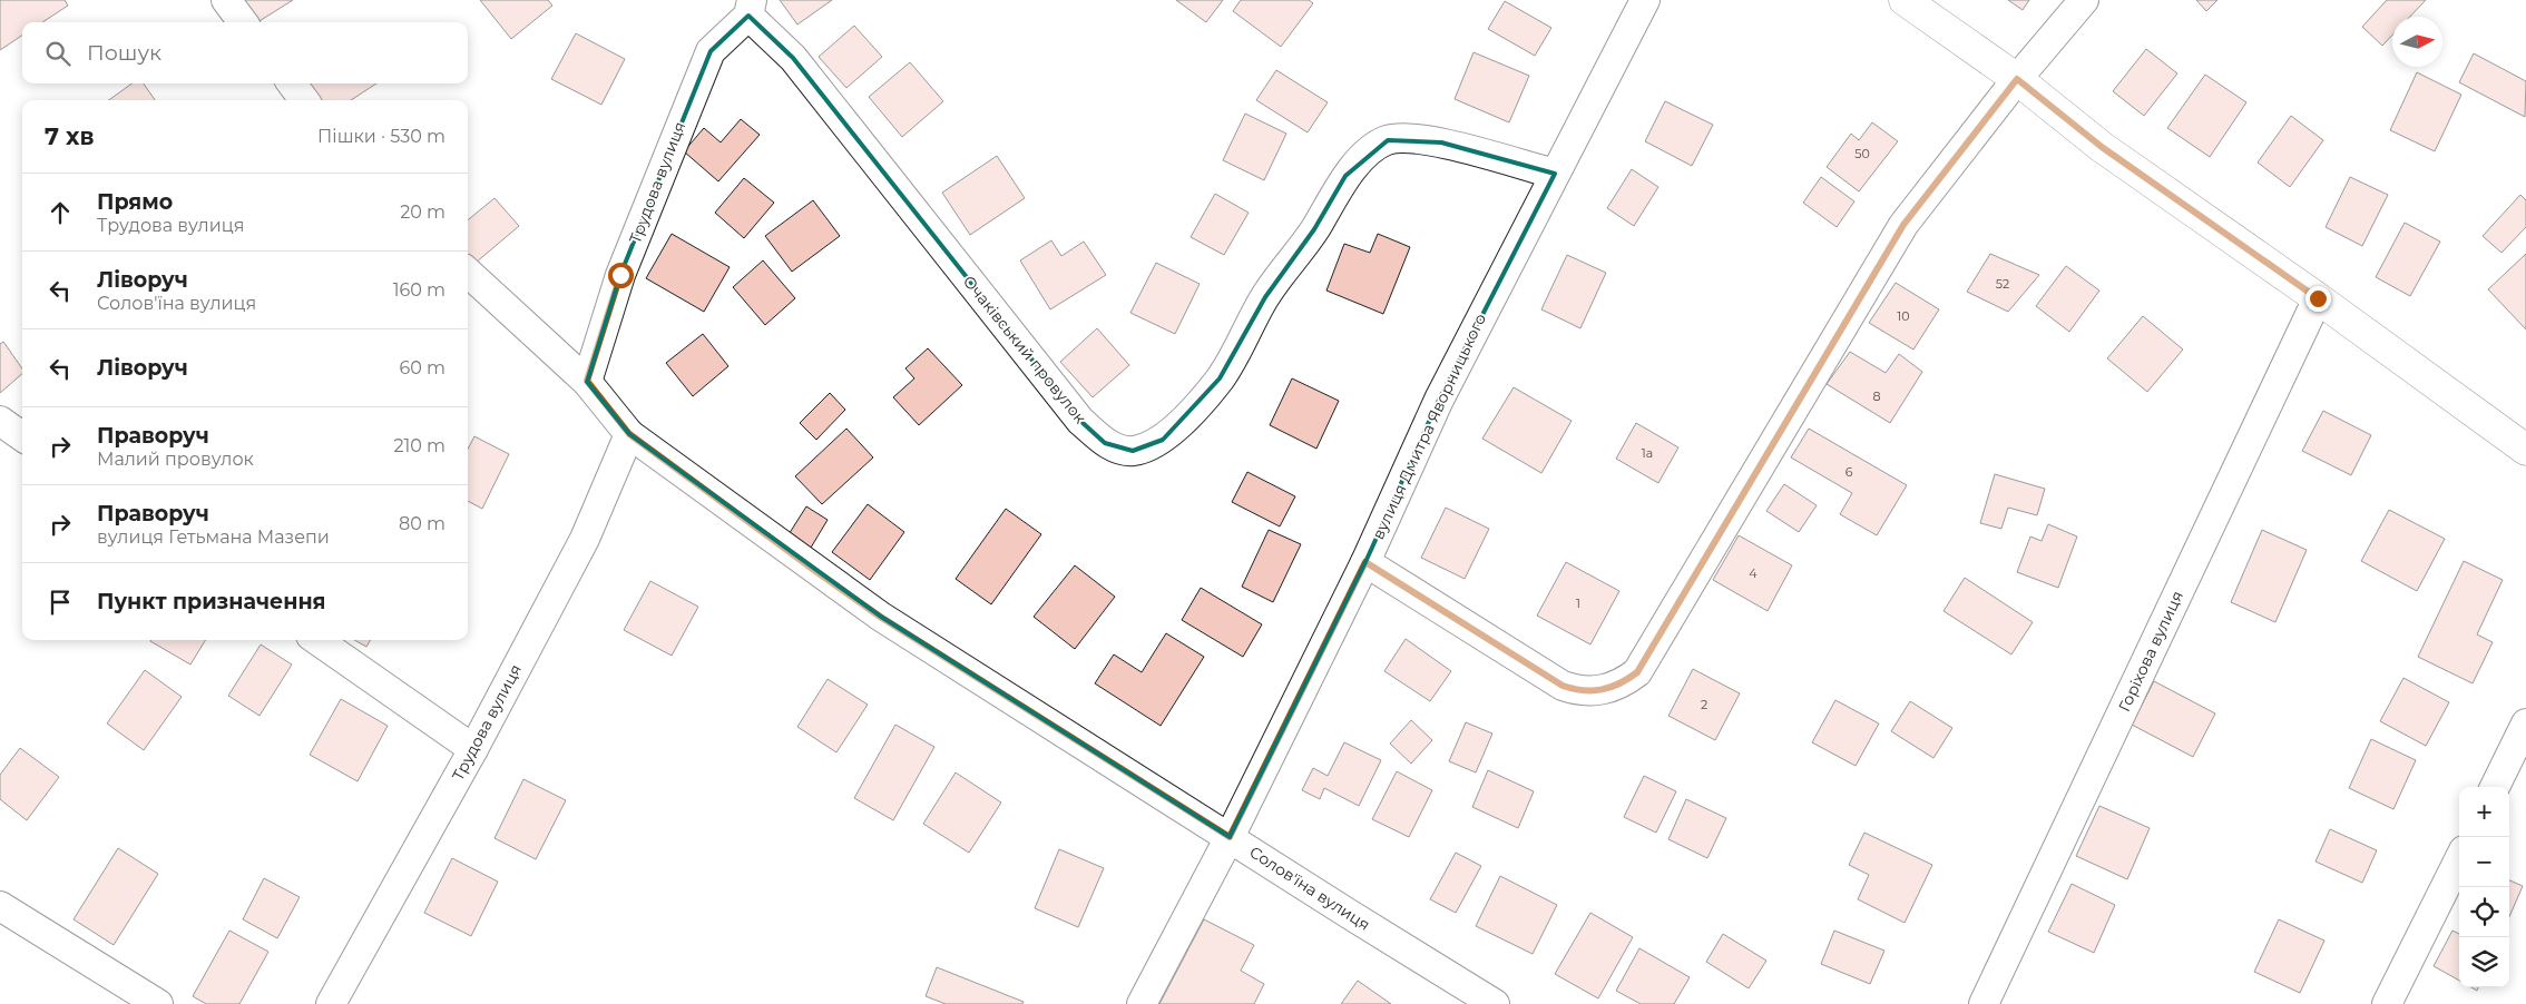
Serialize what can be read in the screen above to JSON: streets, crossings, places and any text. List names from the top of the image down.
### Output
{
  "streets": {
    "street": [
      "Трудова вулиця",
      "Очаківський провулок",
      "вулиця Дмитра Яворницького",
      "Горіхова вулиця",
      "Солов'їна вулиця"
    ]
  },
  "crossings": [
    ["Трудова вулиця", "Очаківський провулок"],
    ["Трудова вулиця", "Солов'їна вулиця"],
    ["Очаківський провулок", "вулиця Дмитра Яворницького"],
    ["вулиця Дмитра Яворницького", "Солов'їна вулиця"]
  ],
  "house_numbers": [
    "50",
    "52",
    "10",
    "8",
    "1а",
    "6",
    "4",
    "1",
    "2"
  ],
  "north": "right",
  "page": {
    "search": "Пошук",
    "heading": ["7 хв", "Пішки · 530 m"],
    "list": [
      ["Прямо", "Трудова вулиця", "20 m"],
      ["Ліворуч", "Солов'їна вулиця", "160 m"],
      ["Ліворуч", "60 m"],
      ["Праворуч", "Малий провулок", "210 m"],
      ["Праворуч", "вулиця Гетьмана Мазепи", "80 m"],
      "Пункт призначення"
    ],
    "map_buttons": ["+", "−"]
  }
}
